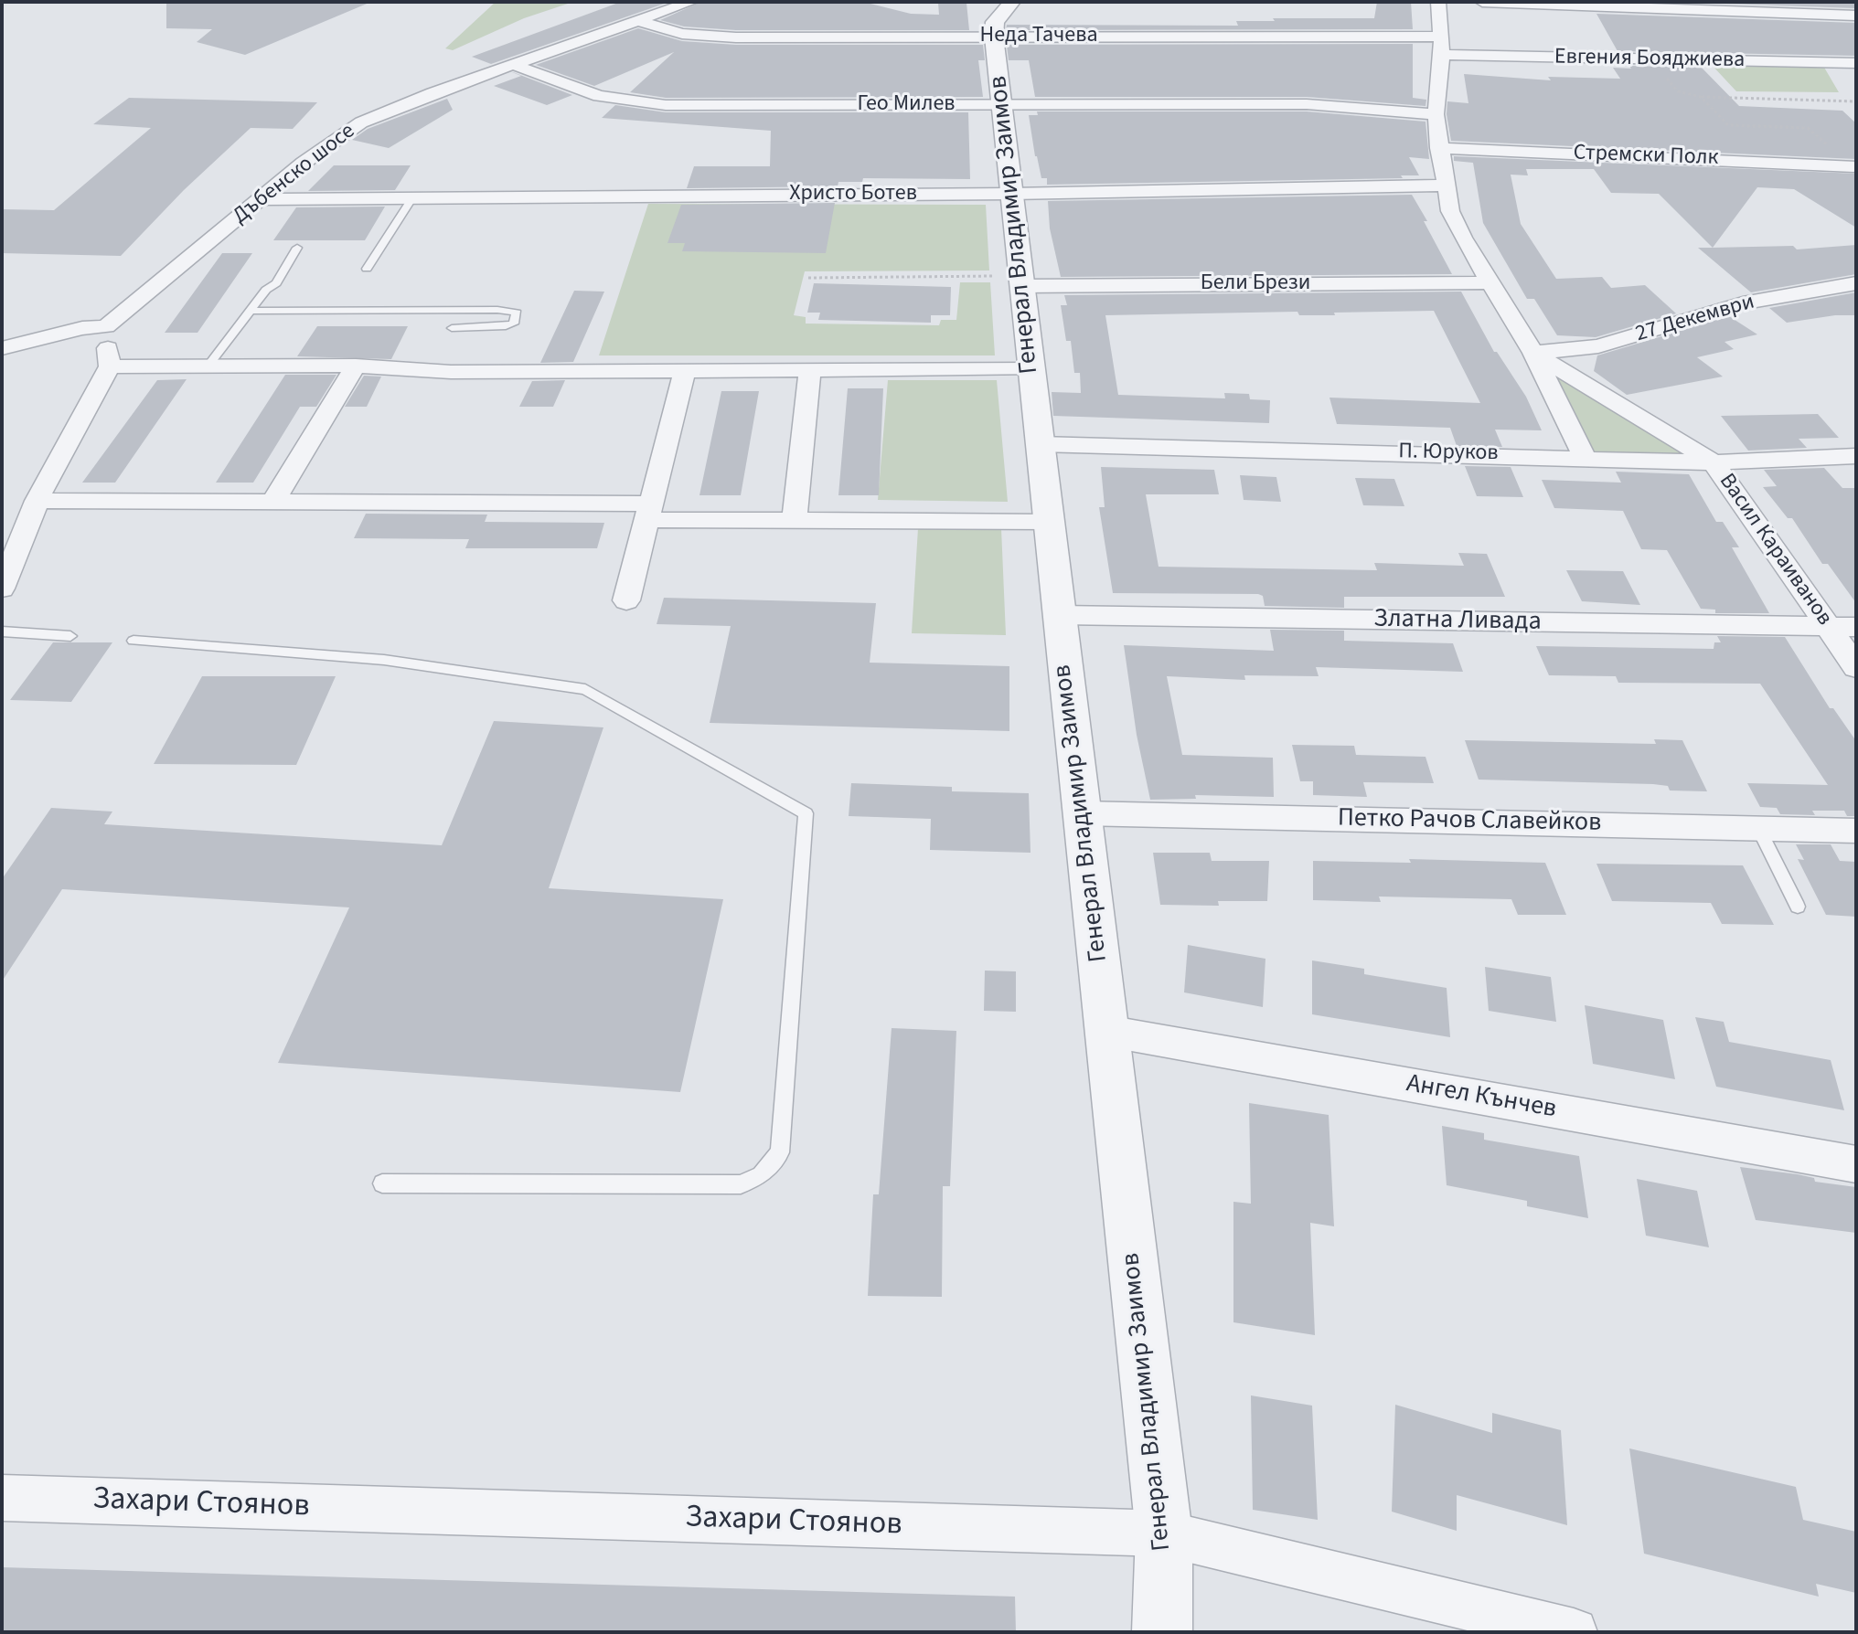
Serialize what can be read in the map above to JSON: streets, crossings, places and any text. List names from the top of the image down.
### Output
{
  "streets": {
    "street": [
      "Неда Тачева",
      "Евгения Бояджиева",
      "Гео Милев",
      "Стремски Полк",
      "Дъбенско шосе",
      "Христо Ботев",
      "Генерал Владимир Заимов",
      "Бели Брези",
      "27 Декември",
      "П. Юруков",
      "Васил Караиванов",
      "Златна Ливада",
      "Петко Рачов Славейков",
      "Ангел Кънчев",
      "Захари Стоянов"
    ]
  },
  "crossings": [
    ["Неда Тачева", "Дъбенско шосе"],
    ["Неда Тачева", "Генерал Владимир Заимов"],
    ["Неда Тачева", "Васил Караиванов"],
    ["Евгения Бояджиева", "Васил Караиванов"],
    ["Гео Милев", "Дъбенско шосе"],
    ["Гео Милев", "Генерал Владимир Заимов"],
    ["Гео Милев", "Васил Караиванов"],
    ["Стремски Полк", "Васил Караиванов"],
    ["Дъбенско шосе", "Христо Ботев"],
    ["Христо Ботев", "Генерал Владимир Заимов"],
    ["Христо Ботев", "Васил Караиванов"],
    ["Генерал Владимир Заимов", "Бели Брези"],
    ["Генерал Владимир Заимов", "П. Юруков"],
    ["Генерал Владимир Заимов", "Златна Ливада"],
    ["Генерал Владимир Заимов", "Петко Рачов Славейков"],
    ["Генерал Владимир Заимов", "Ангел Кънчев"],
    ["Генерал Владимир Заимов", "Захари Стоянов"],
    ["Бели Брези", "Васил Караиванов"],
    ["27 Декември", "Васил Караиванов"],
    ["П. Юруков", "Васил Караиванов"],
    ["Васил Караиванов", "Златна Ливада"]
  ]
}
